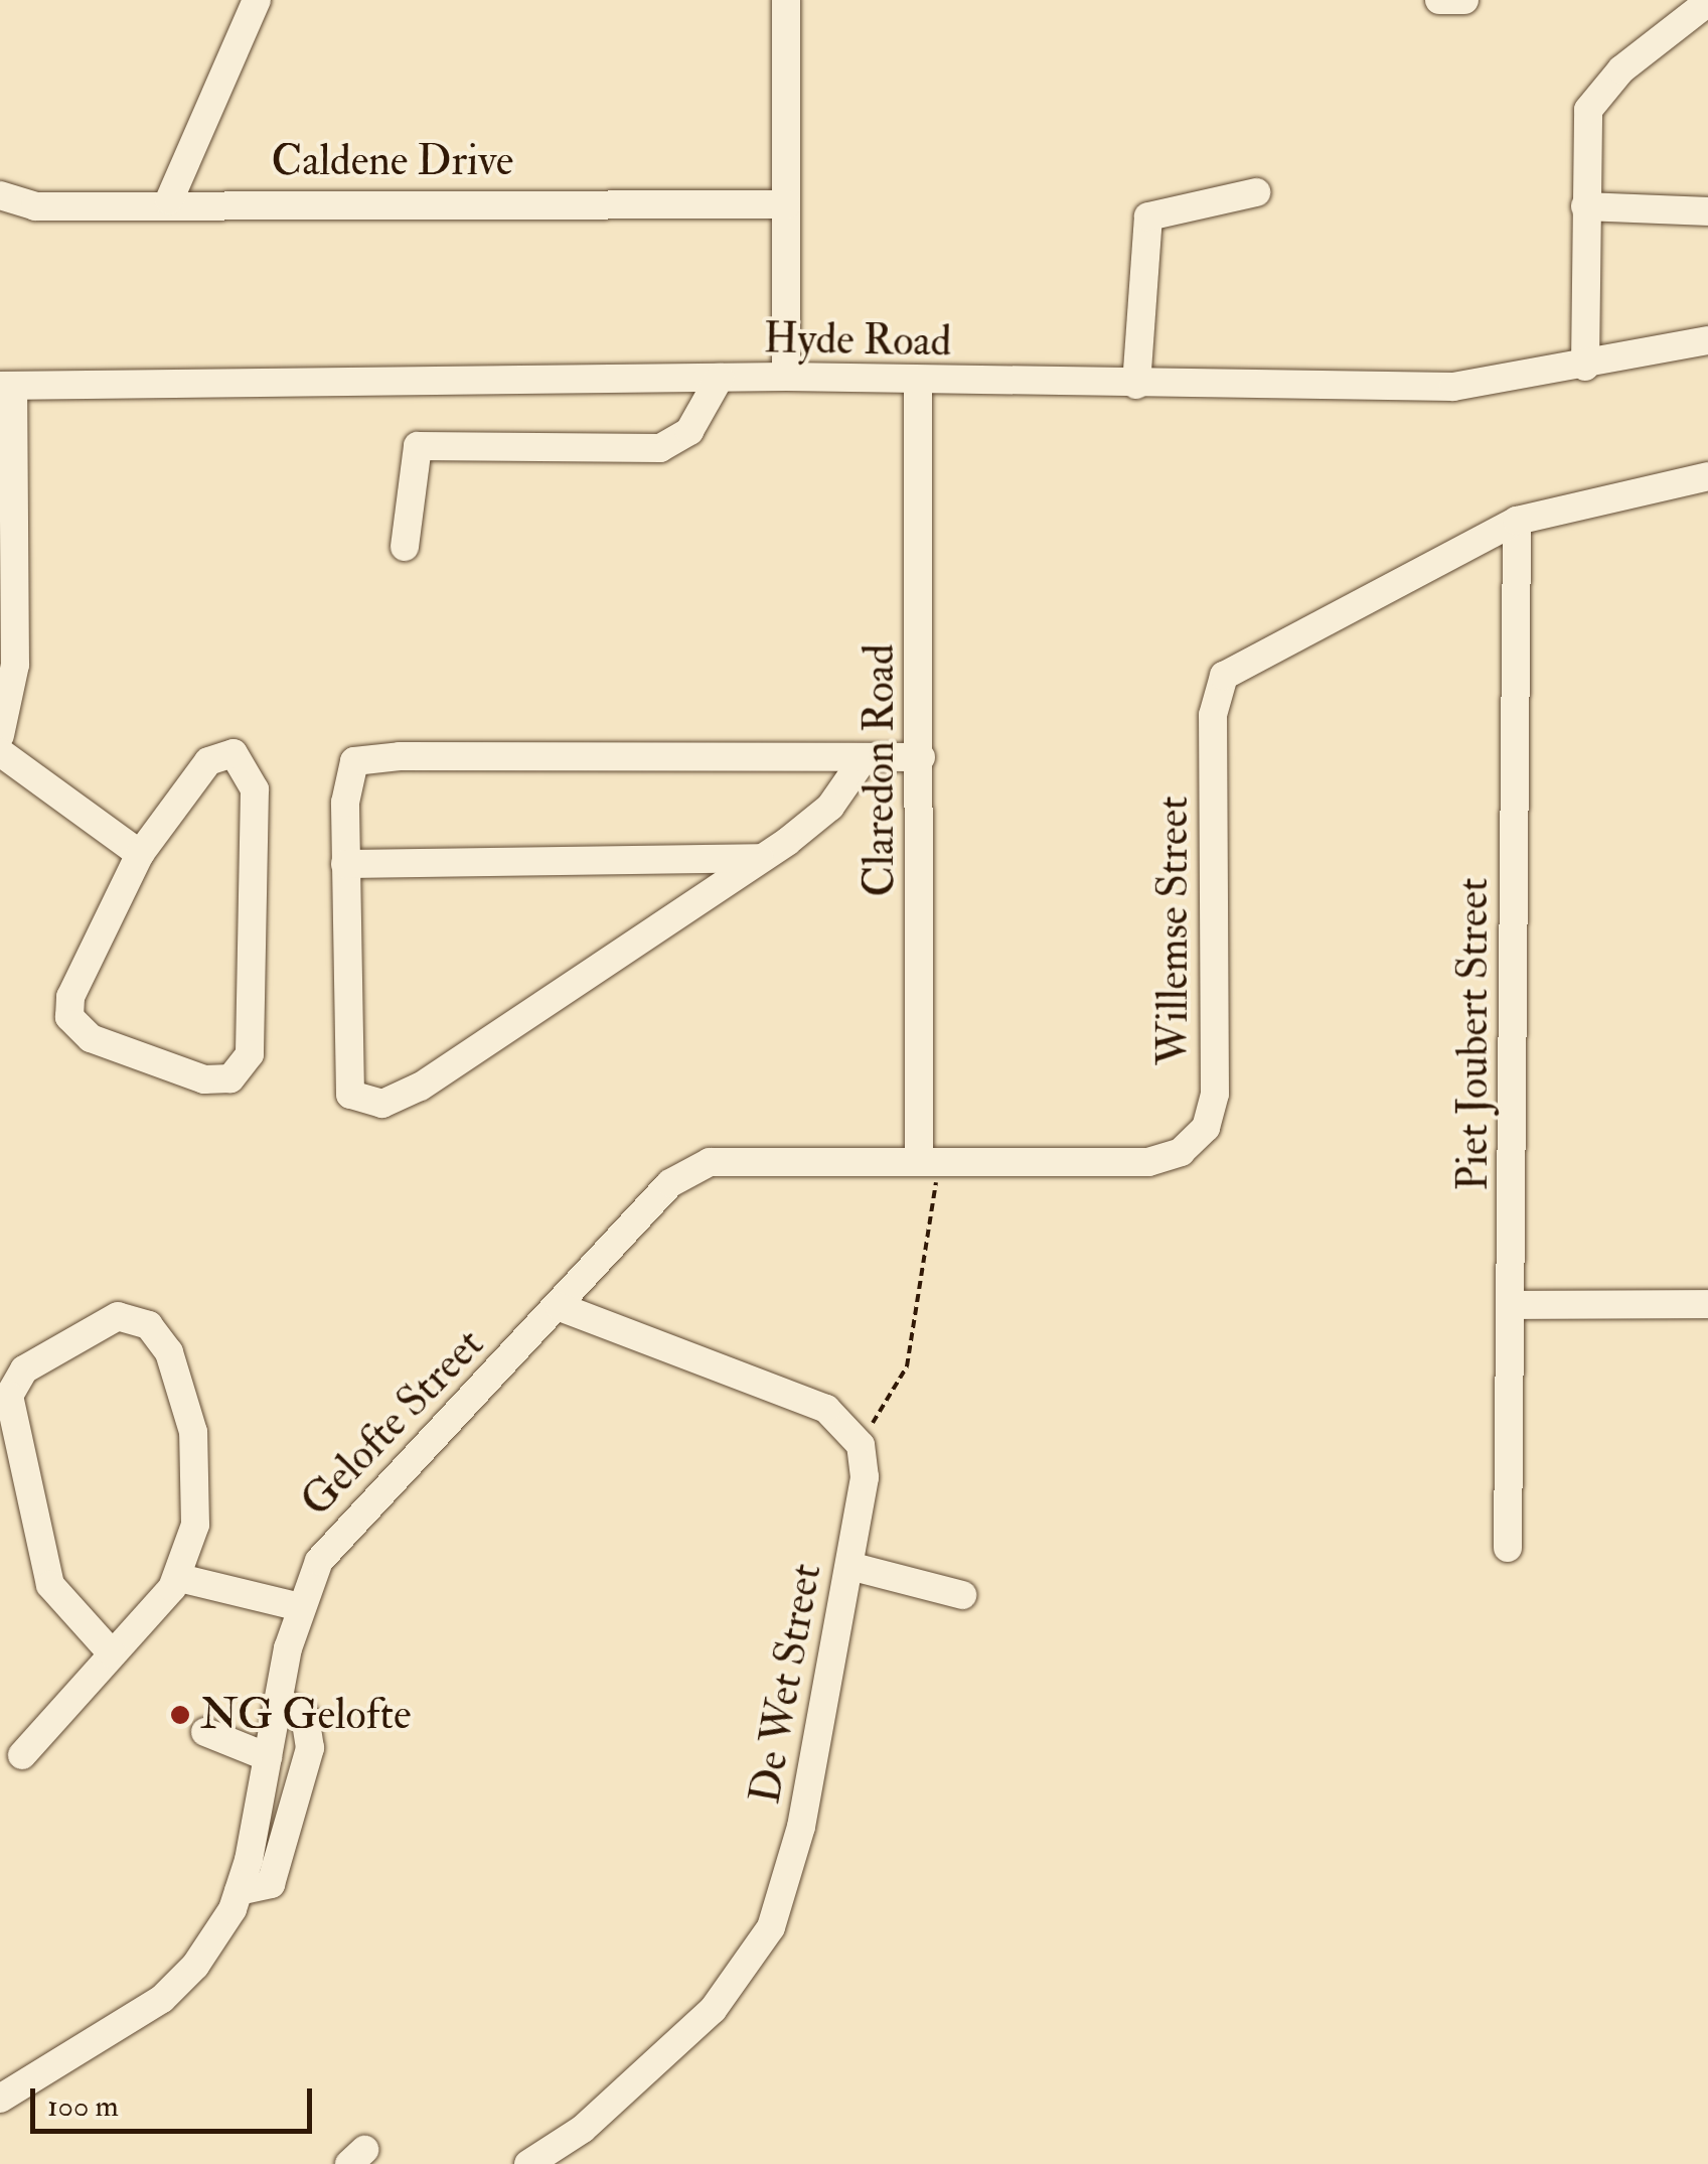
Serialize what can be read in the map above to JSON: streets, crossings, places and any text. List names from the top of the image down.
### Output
{
  "streets": {
    "street": [
      "Caldene Drive",
      "Hyde Road",
      "Claredon Road",
      "Willemse Street",
      "Piet Joubert Street",
      "Gelofte Street",
      "De Wet Street"
    ]
  },
  "crossings": [
    ["Hyde Road", "Claredon Road"],
    ["Claredon Road", "Willemse Street"],
    ["Willemse Street", "Piet Joubert Street"],
    ["Willemse Street", "Gelofte Street"]
  ],
  "places": ["NG Gelofte"],
  "scale_bar": "100 m"
}
